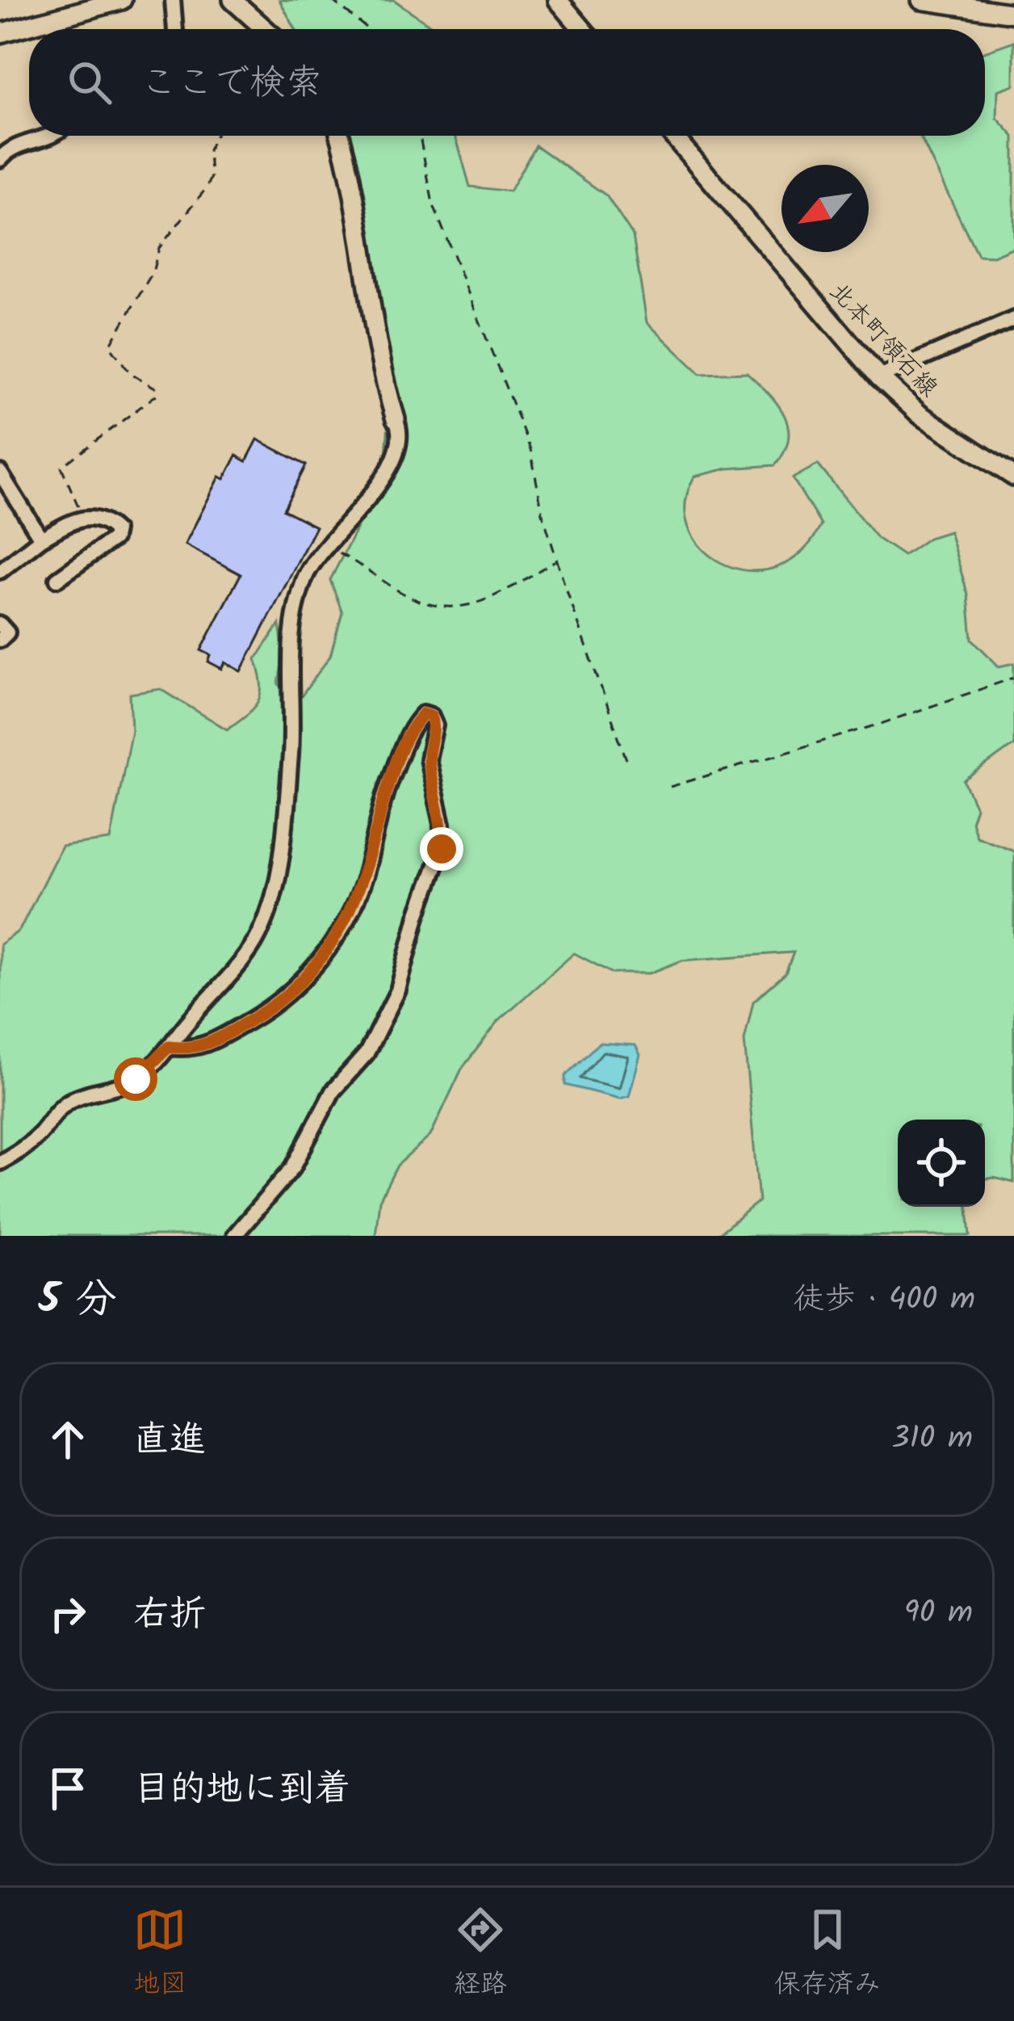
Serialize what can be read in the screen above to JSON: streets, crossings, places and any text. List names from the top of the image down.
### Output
{
  "streets": {
    "main road": ["北本町領石線"]
  },
  "north": "bottom left",
  "page": {
    "search": "ここで検索",
    "heading": ["5 分", "徒歩 · 400 m"],
    "list": [
      ["直進", "310 m"],
      ["右折", "90 m"],
      "目的地に到着"
    ],
    "nav": ["地図", "経路", "保存済み"]
  }
}
